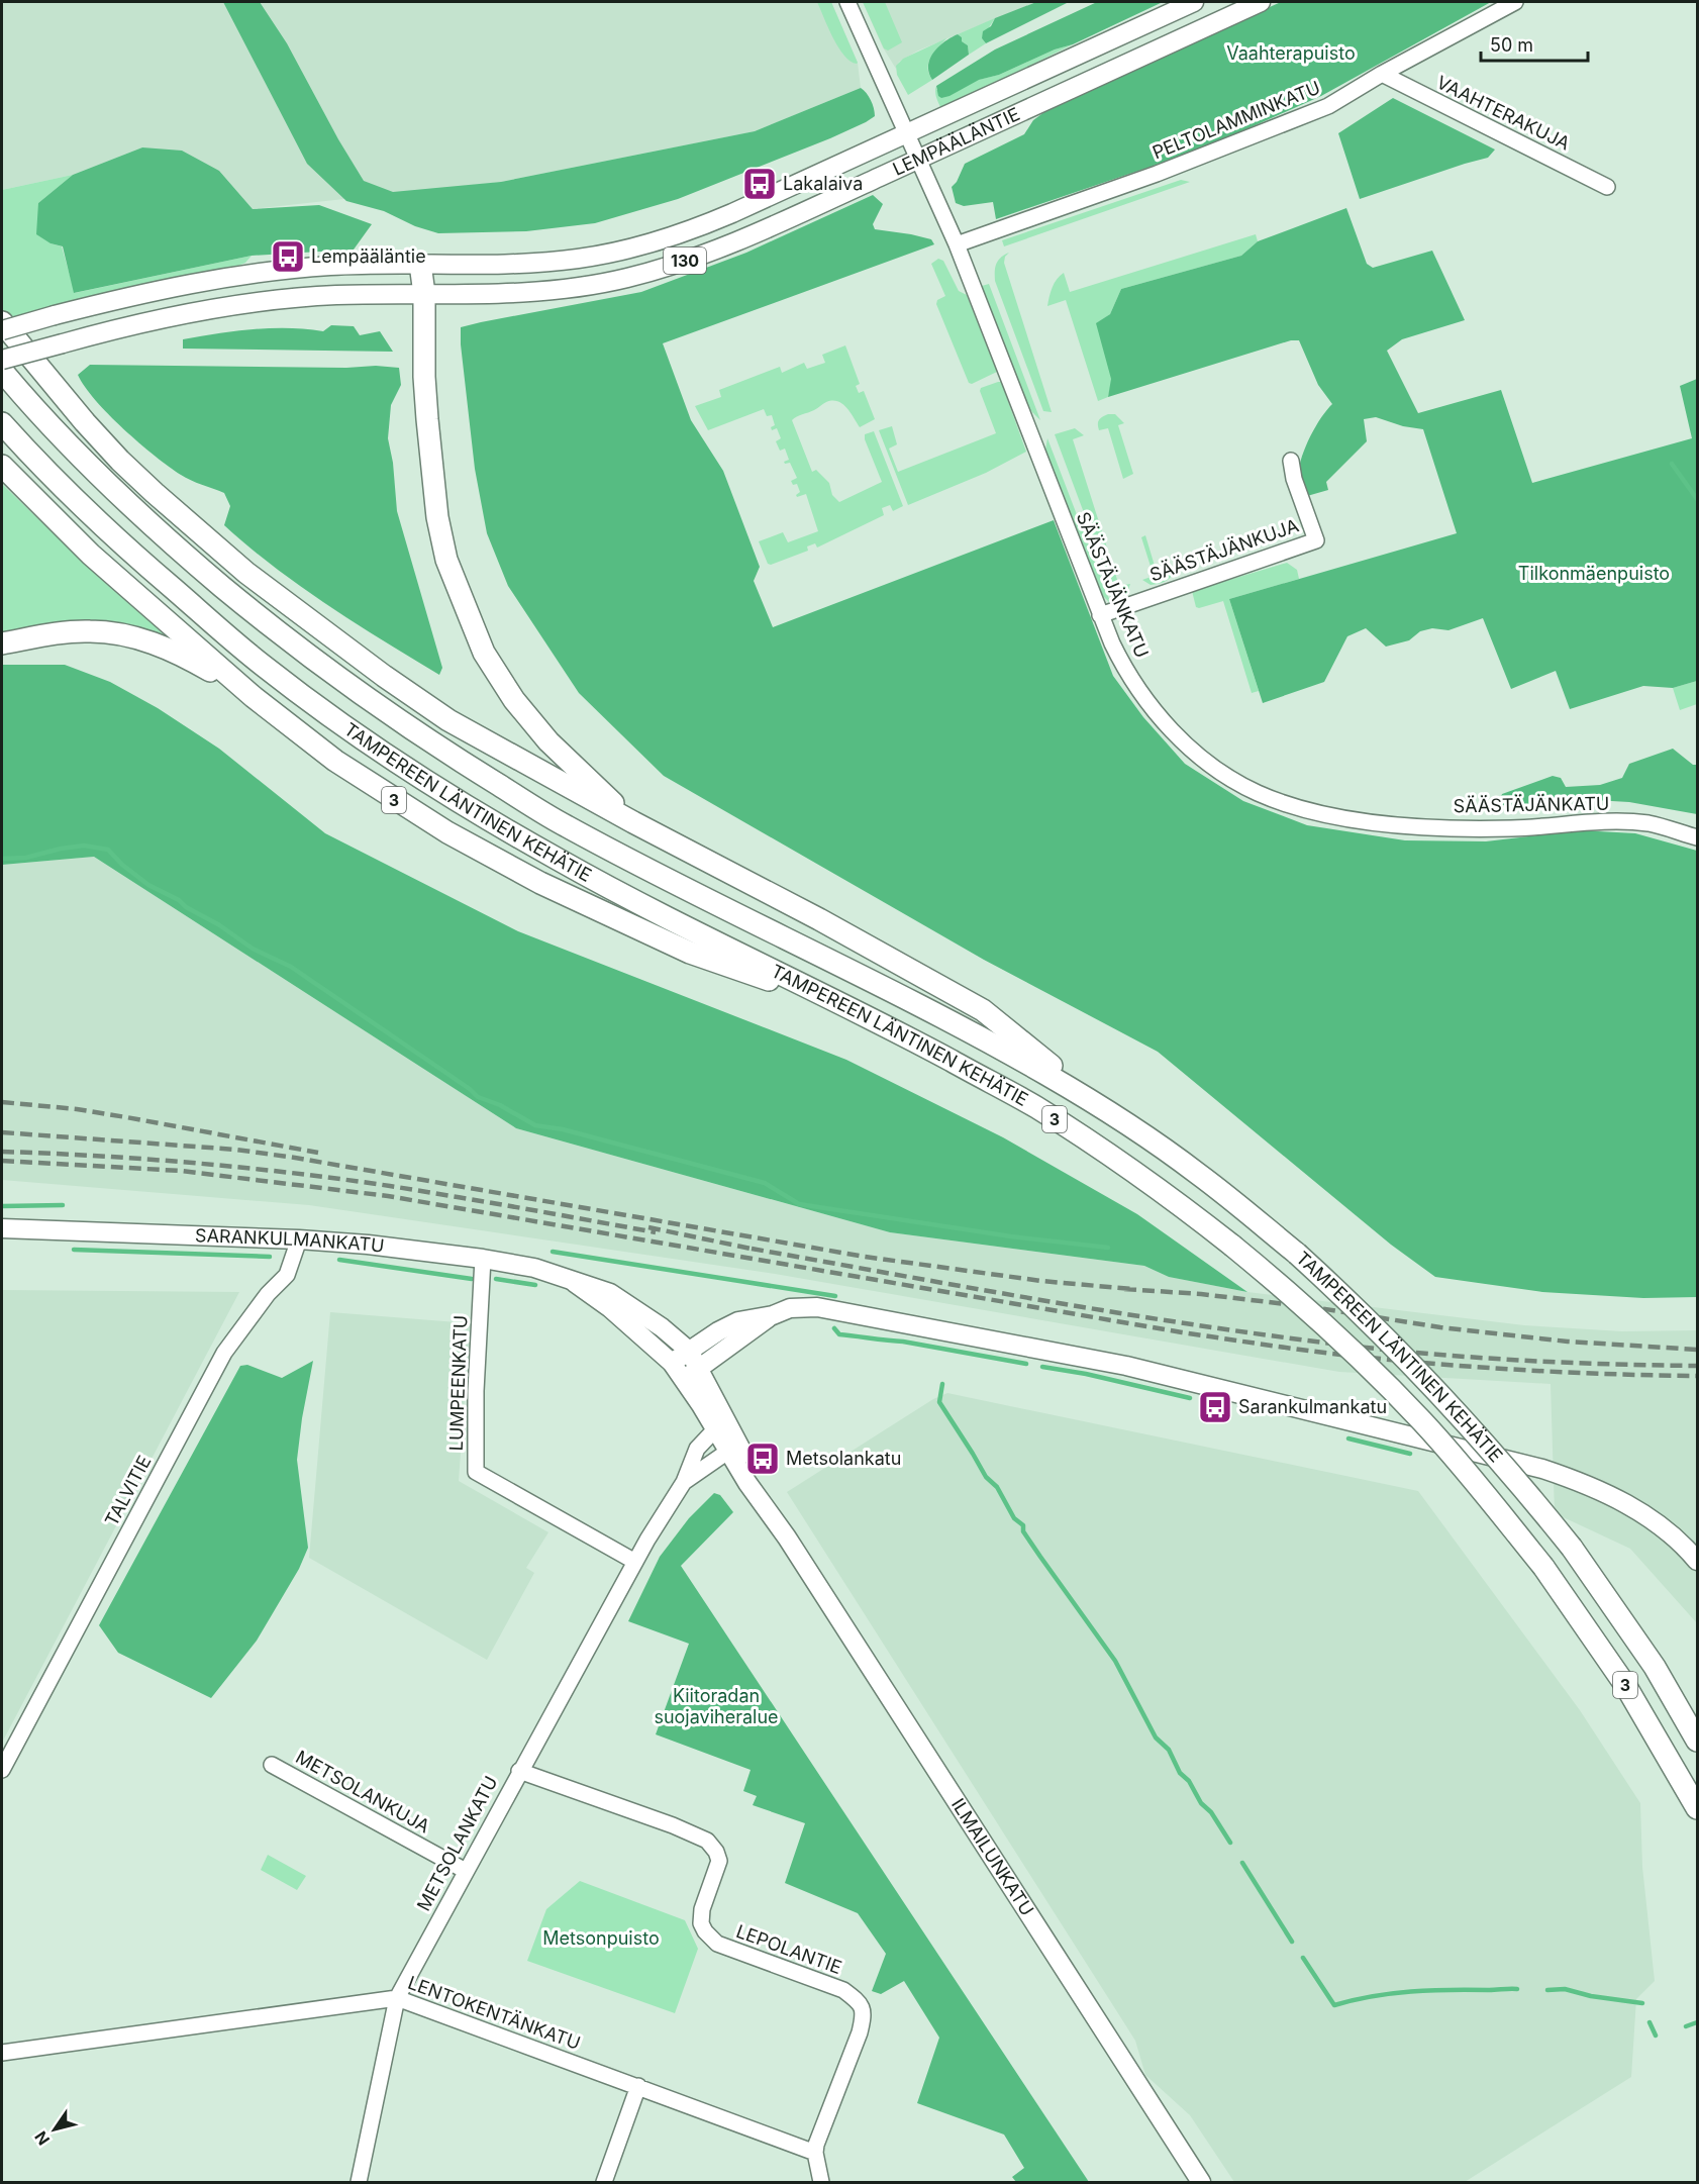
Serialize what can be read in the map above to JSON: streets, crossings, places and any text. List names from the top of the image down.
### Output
{
  "streets": {
    "highway": ["3", "TAMPEREEN LÄNTINEN KEHÄTIE"],
    "main road": [
      "LEMPÄÄLÄNTIE",
      "130",
      "SARANKULMANKATU",
      "ILMAILUNKATU"
    ],
    "street": [
      "VAAHTERAKUJA",
      "PELTOLAMMINKATU",
      "SÄÄSTÄJÄNKUJA",
      "SÄÄSTÄJÄNKATU",
      "LUMPEENKATU",
      "TALVITIE",
      "METSOLANKUJA",
      "METSOLANKATU",
      "LEPOLANTIE",
      "LENTOKENTÄNKATU"
    ]
  },
  "crossings": [
    ["VAAHTERAKUJA", "PELTOLAMMINKATU"],
    ["PELTOLAMMINKATU", "SÄÄSTÄJÄNKATU"],
    ["LEMPÄÄLÄNTIE", "SÄÄSTÄJÄNKATU"],
    ["SÄÄSTÄJÄNKUJA", "SÄÄSTÄJÄNKATU"],
    ["3", "TAMPEREEN LÄNTINEN KEHÄTIE"],
    ["SARANKULMANKATU", "LUMPEENKATU"],
    ["SARANKULMANKATU", "TALVITIE"],
    ["SARANKULMANKATU", "ILMAILUNKATU"],
    ["LUMPEENKATU", "METSOLANKATU"],
    ["METSOLANKUJA", "METSOLANKATU"],
    ["METSOLANKATU", "ILMAILUNKATU"],
    ["METSOLANKATU", "LEPOLANTIE"],
    ["METSOLANKATU", "LENTOKENTÄNKATU"],
    ["LEPOLANTIE", "LENTOKENTÄNKATU"]
  ],
  "parks": [
    "Vaahterapuisto",
    "Tilkonmäenpuisto",
    "Kiitoradan suojaviheralue",
    "Metsonpuisto"
  ],
  "places": {
    "bus stop": [
      "Lakalaiva",
      "Lempääläntie",
      "Sarankulmankatu",
      "Metsolankatu"
    ]
  },
  "scale_bar": "50 m",
  "north": "bottom left"
}
